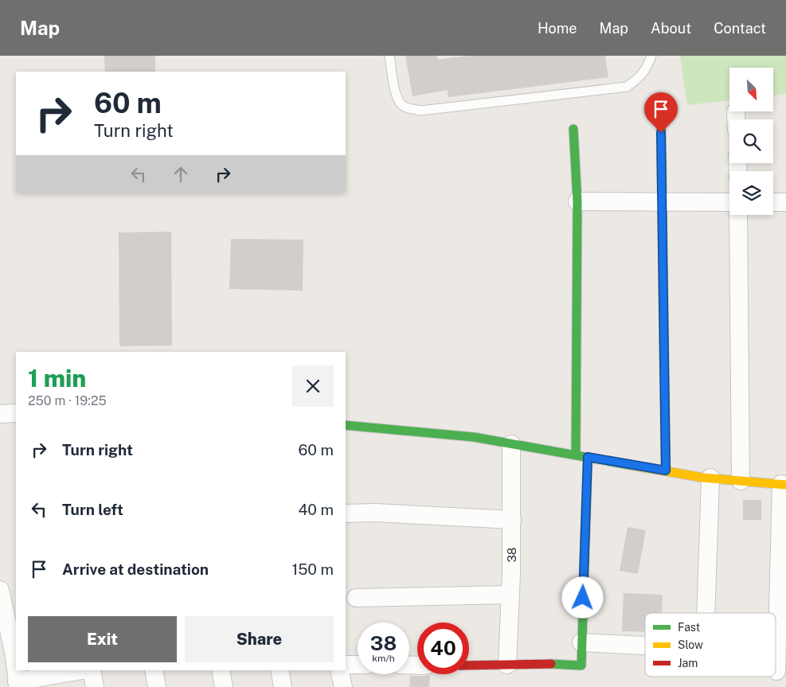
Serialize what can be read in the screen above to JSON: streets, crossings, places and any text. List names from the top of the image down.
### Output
{
  "streets": {
    "street": ["38"]
  },
  "legend": ["Fast", "Slow", "Jam"],
  "north": "bottom right",
  "page": {
    "header": "Map",
    "nav": [
      "Home",
      "Map",
      "About",
      "Contact"
    ],
    "turn": ["60 m", "Turn right"],
    "heading": ["1 min", "250 m · 19:25"],
    "list": [
      {
        "name": "Turn right",
        "value": "60 m"
      },
      {
        "name": "Turn left",
        "value": "40 m"
      },
      {
        "name": "Arrive at destination",
        "value": "150 m"
      }
    ],
    "buttons": ["Exit", "Share"],
    "speed": "38 km/h",
    "limit": "40"
  }
}
